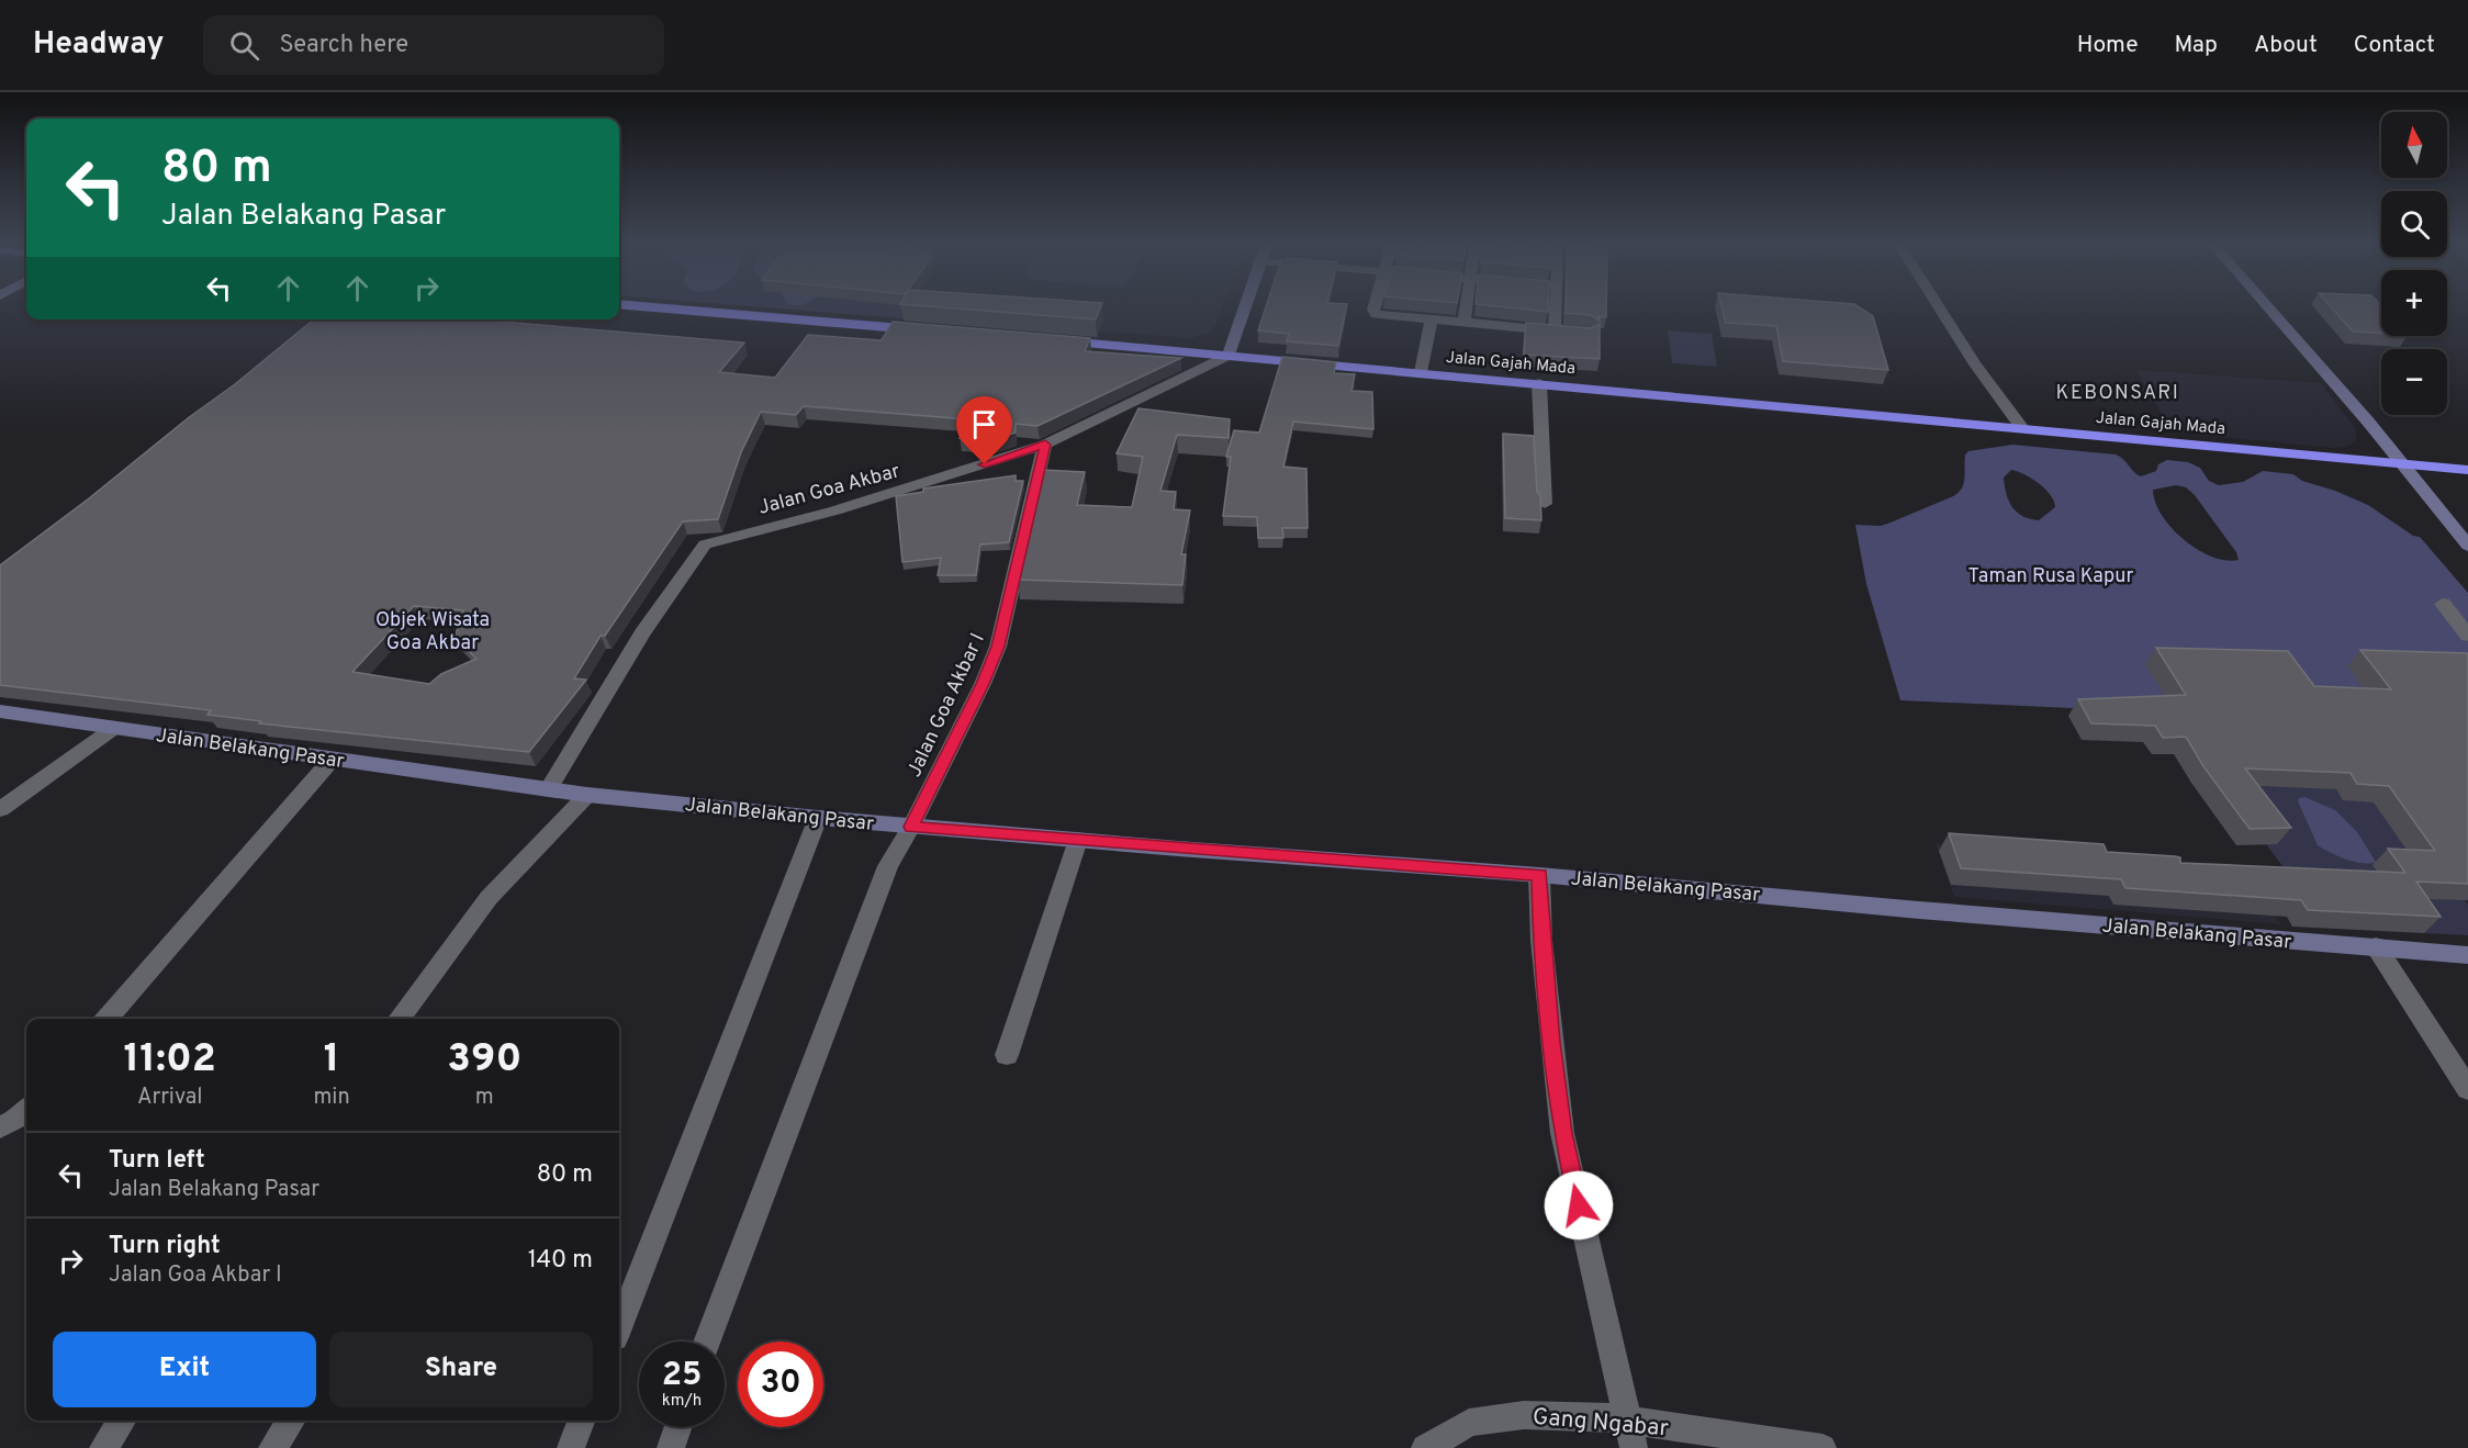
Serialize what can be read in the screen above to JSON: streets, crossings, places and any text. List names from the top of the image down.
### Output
{
  "streets": {
    "highway": ["Jalan Gajah Mada"],
    "street": [
      "Jalan Goa Akbar",
      "Jalan Goa Akbar I",
      "Jalan Belakang Pasar",
      "Gang Ngabar"
    ]
  },
  "crossings": [
    ["Jalan Gajah Mada", "Jalan Goa Akbar"],
    ["Jalan Goa Akbar", "Jalan Goa Akbar I"],
    ["Jalan Goa Akbar", "Jalan Belakang Pasar"],
    ["Jalan Goa Akbar I", "Jalan Belakang Pasar"]
  ],
  "districts": ["KEBONSARI"],
  "parks": ["Taman Rusa Kapur", "Objek Wisata Goa Akbar"],
  "north": "top",
  "page": {
    "header": "Headway",
    "search": "Search here",
    "nav": [
      "Home",
      "Map",
      "About",
      "Contact"
    ],
    "map_buttons": ["+", "−"],
    "turn": ["80 m", "Jalan Belakang Pasar"],
    "eta": [
      "11:02",
      "Arrival",
      "1",
      "min",
      "390",
      "m"
    ],
    "list": [
      {
        "name": "Turn left",
        "note": "Jalan Belakang Pasar",
        "value": "80 m"
      },
      {
        "name": "Turn right",
        "note": "Jalan Goa Akbar I",
        "value": "140 m"
      }
    ],
    "buttons": ["Exit", "Share"],
    "speed": "25 km/h",
    "limit": "30"
  }
}
